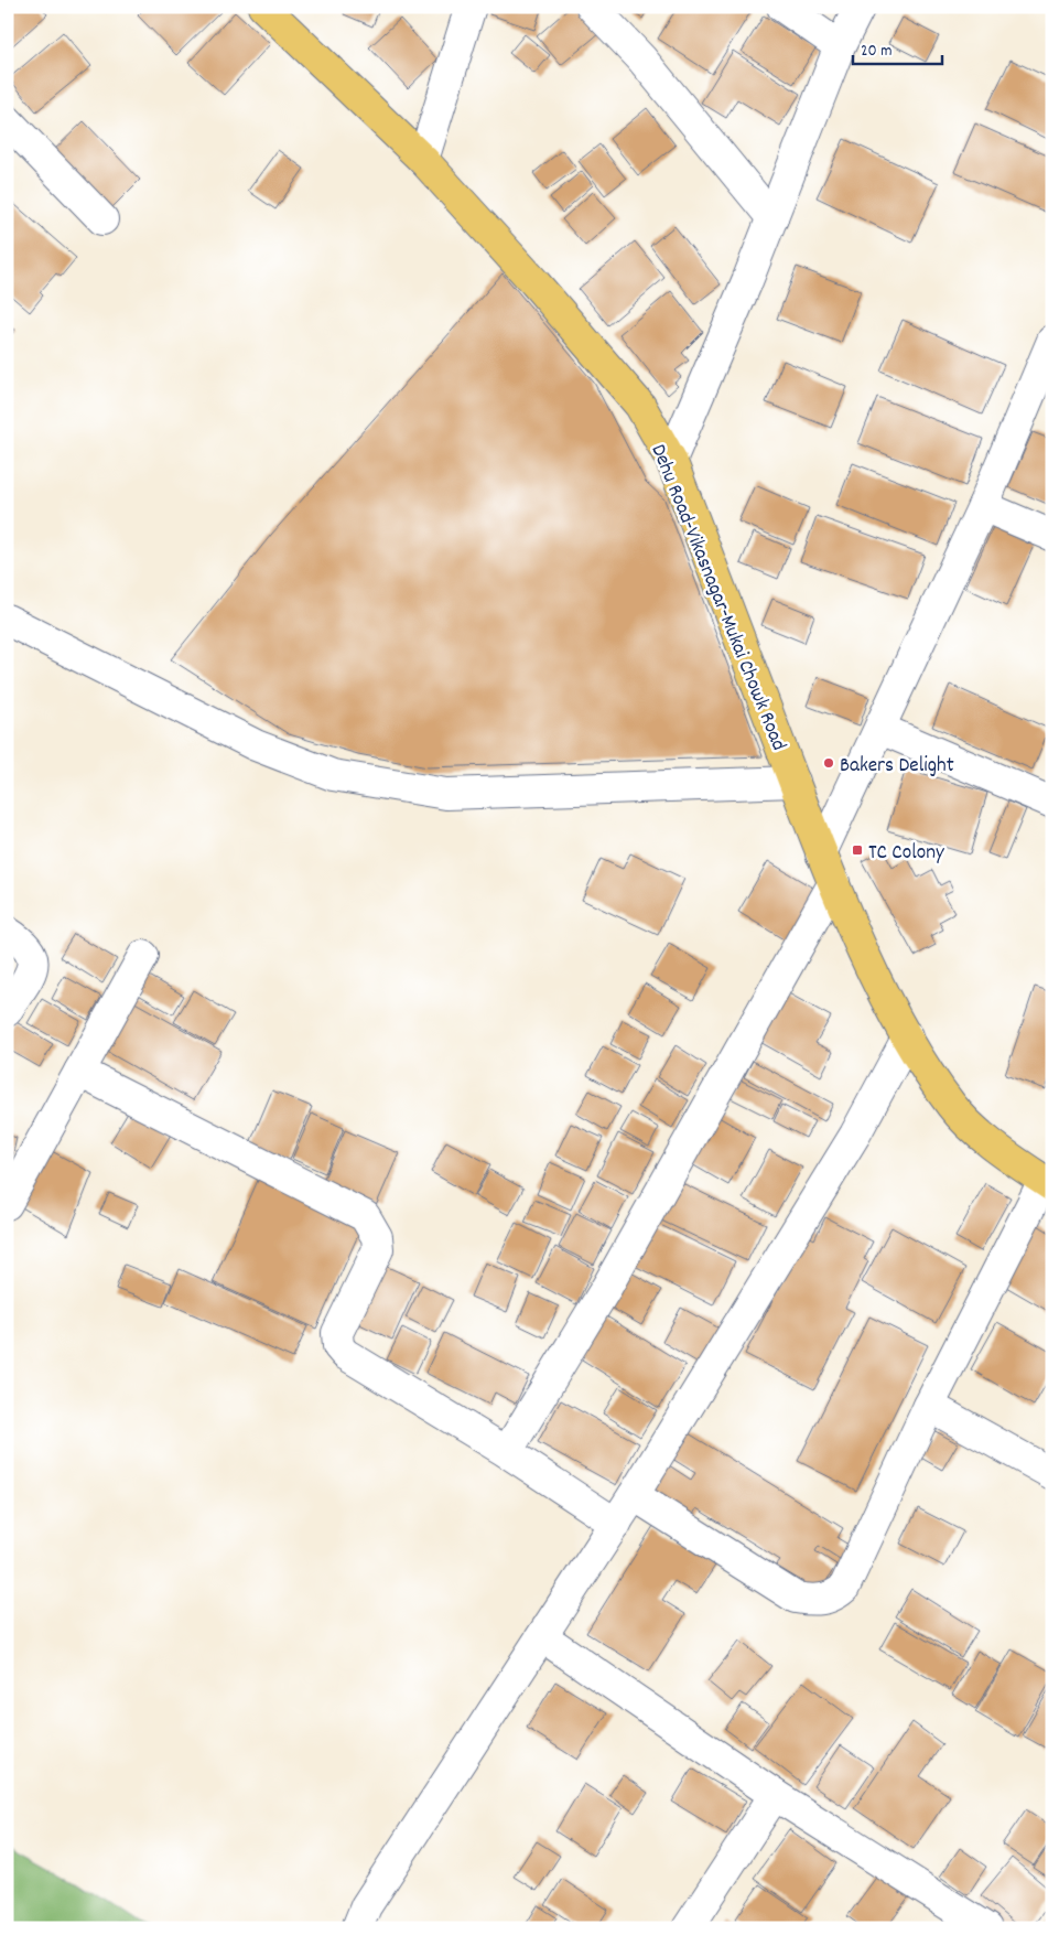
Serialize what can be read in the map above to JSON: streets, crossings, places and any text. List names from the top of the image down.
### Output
{
  "streets": {
    "main road": ["Dehu Road-Vikasnagar-Mukai Chowk Road"]
  },
  "places": {
    "other": ["Bakers Delight"],
    "transit": ["TC Colony"]
  },
  "scale_bar": "20 m"
}
